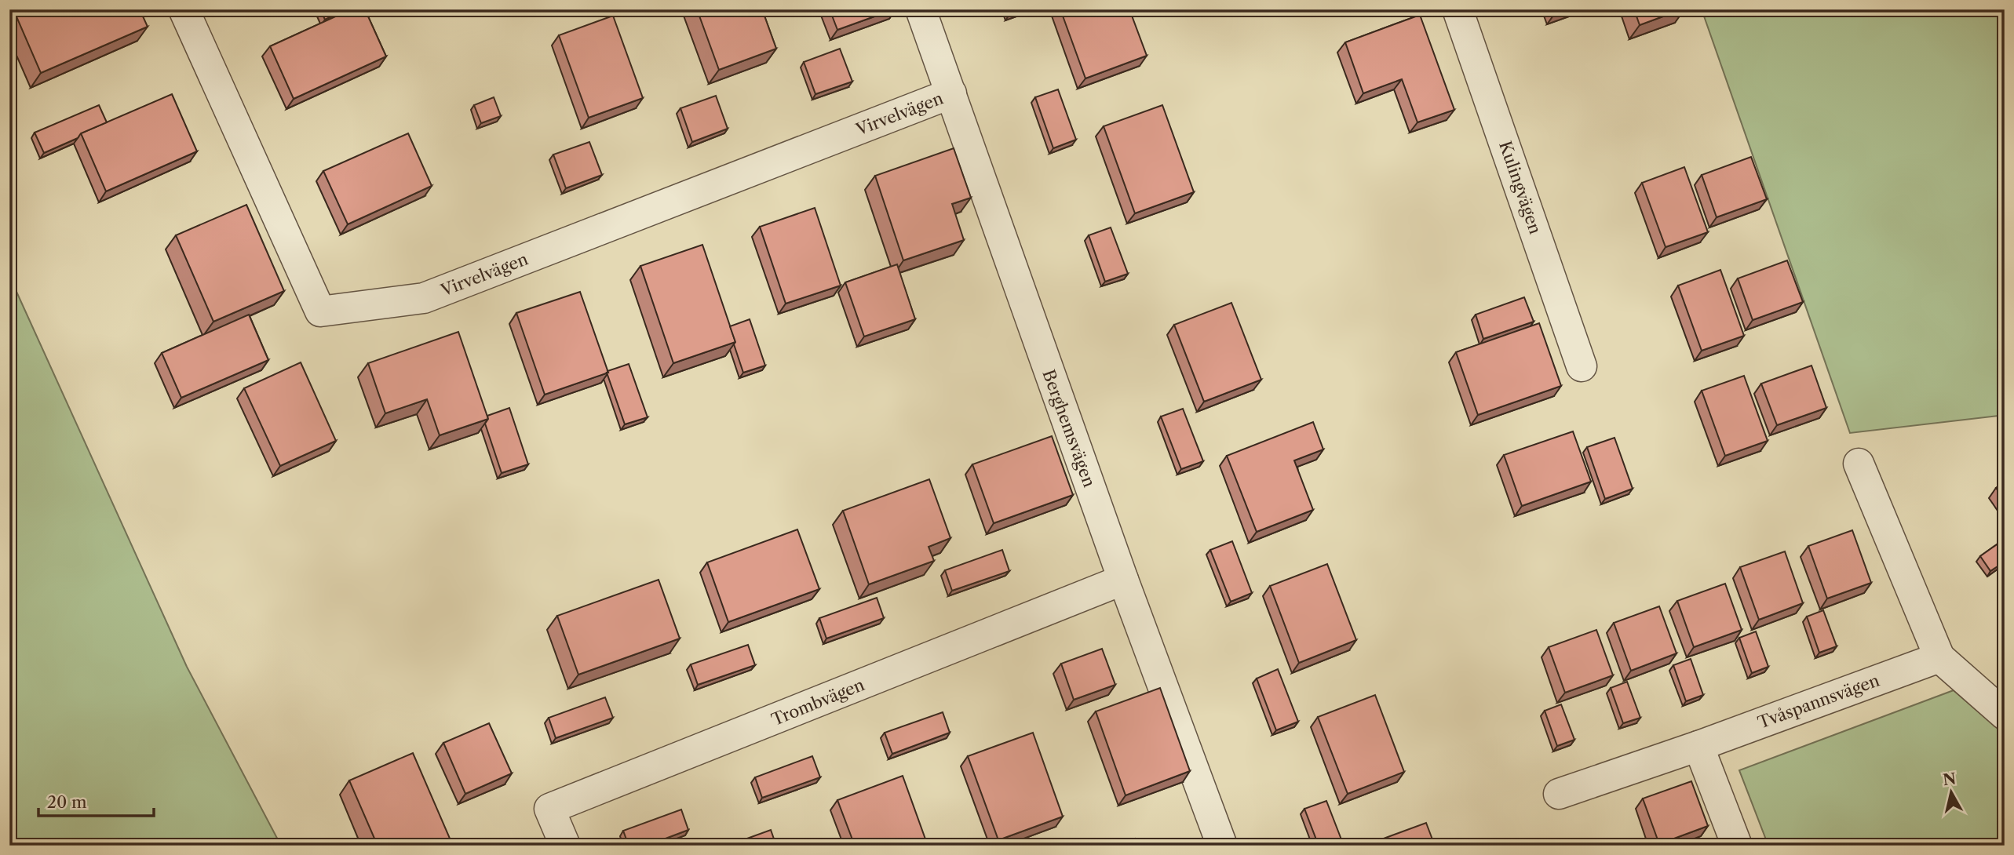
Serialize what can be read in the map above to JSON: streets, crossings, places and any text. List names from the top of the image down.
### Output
{
  "streets": {
    "street": [
      "Virvelvägen",
      "Kulingvägen",
      "Berghemsvägen",
      "Tvåspannsvägen",
      "Trombvägen"
    ]
  },
  "crossings": [
    ["Virvelvägen", "Berghemsvägen"],
    ["Berghemsvägen", "Trombvägen"]
  ],
  "scale_bar": "20 m",
  "north": "top"
}
